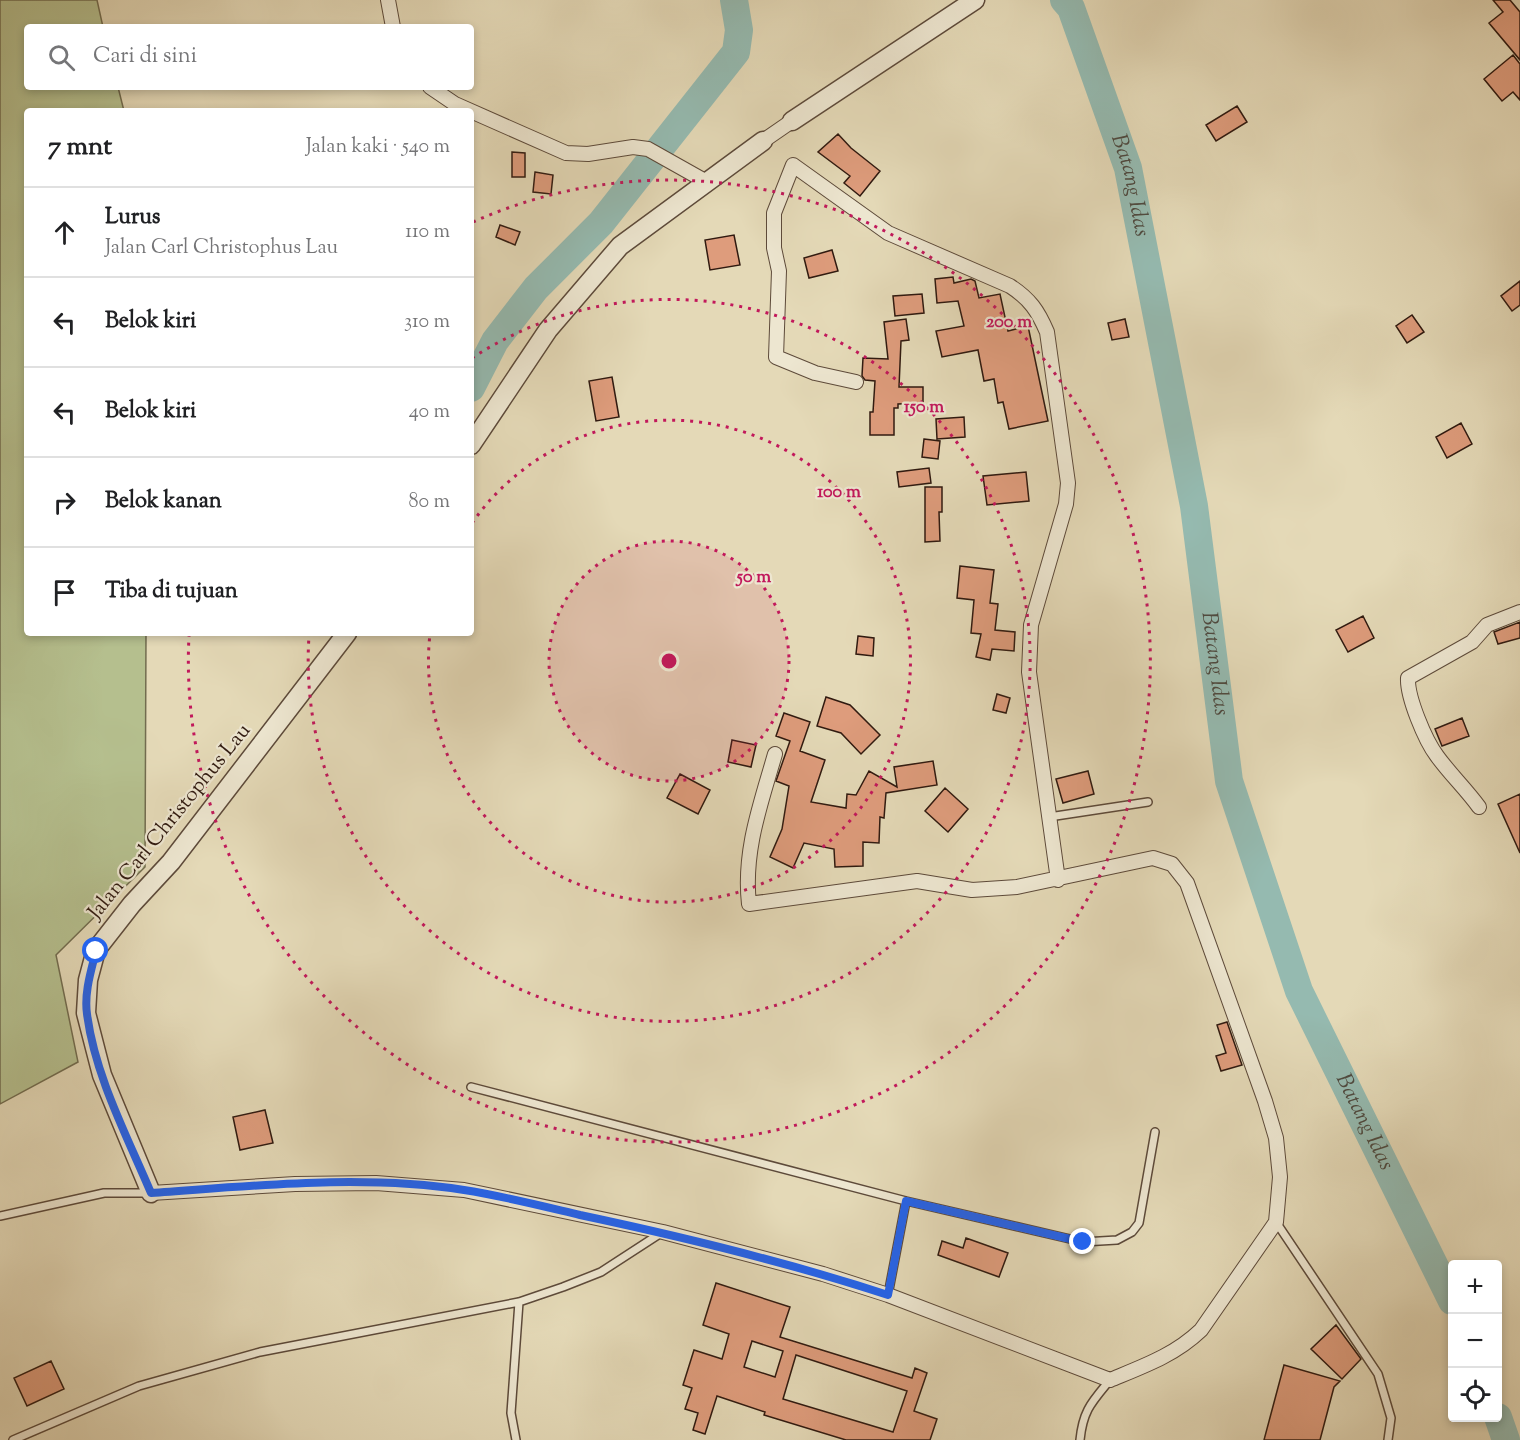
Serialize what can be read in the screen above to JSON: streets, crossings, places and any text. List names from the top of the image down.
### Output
{
  "streets": {
    "street": ["Jalan Carl Christophus Lau"]
  },
  "water": ["Batang Idas"],
  "page": {
    "search": "Cari di sini",
    "heading": ["7 mnt", "Jalan kaki · 540 m"],
    "list": [
      ["Lurus", "Jalan Carl Christophus Lau", "110 m"],
      ["Belok kiri", "310 m"],
      ["Belok kiri", "40 m"],
      ["Belok kanan", "80 m"],
      "Tiba di tujuan"
    ],
    "map_buttons": ["+", "−"]
  },
  "rings": [
    "200 m",
    "150 m",
    "100 m",
    "50 m"
  ]
}
